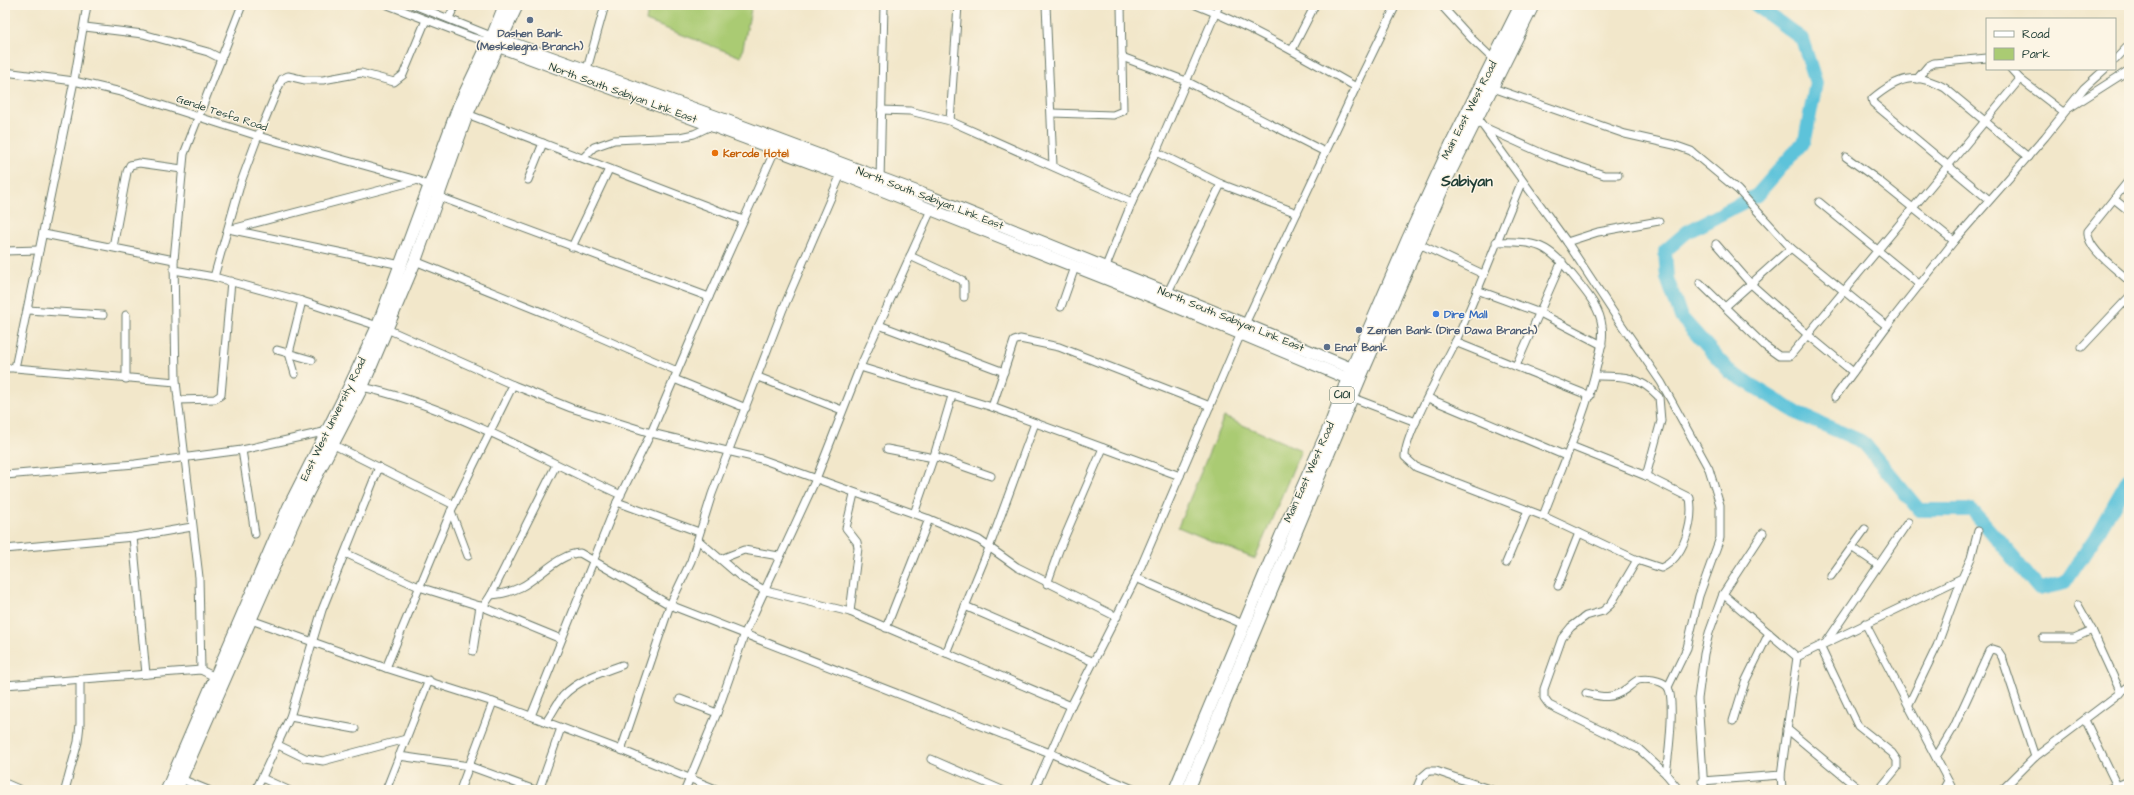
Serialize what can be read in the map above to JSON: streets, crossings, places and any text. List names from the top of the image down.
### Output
{
  "streets": {
    "main road": [
      "North South Sabiyan Link East",
      "Main East West Road",
      "C101",
      "East West University Road"
    ],
    "street": ["Gende Tesfa Road"]
  },
  "crossings": [
    ["North South Sabiyan Link East", "Main East West Road"],
    ["North South Sabiyan Link East", "East West University Road"],
    ["Gende Tesfa Road", "East West University Road"]
  ],
  "districts": ["Sabiyan"],
  "places": [
    "Dashen Bank (Meskelegna Branch)",
    "Kerode Hotel",
    "Dire Mall",
    "Zemen Bank (Dire Dawa Branch)",
    "Enat Bank"
  ],
  "legend": ["Road", "Park"]
}
